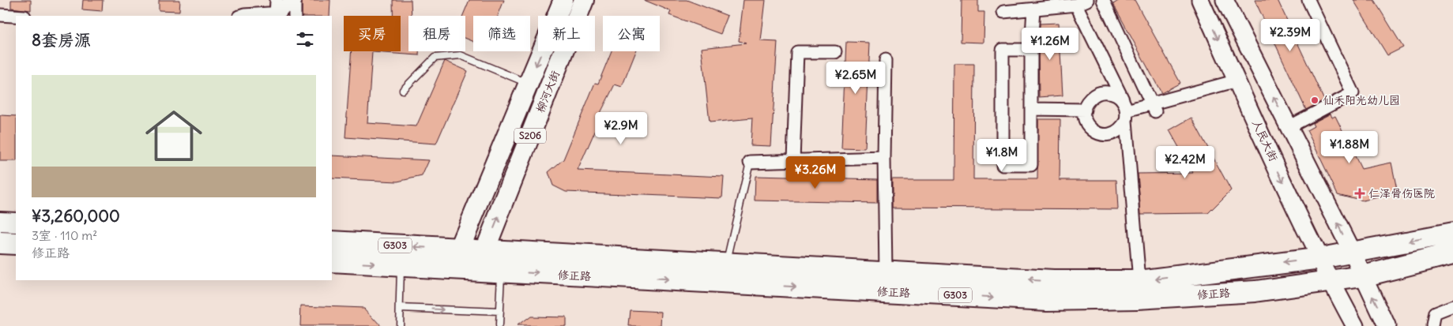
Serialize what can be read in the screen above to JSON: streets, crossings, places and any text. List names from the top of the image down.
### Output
{
  "streets": {
    "highway": ["G303", "修正路"],
    "main road": ["柳河大街", "S206"],
    "street": ["人民大街"]
  },
  "crossings": [
    ["柳河大街", "修正路"],
    ["人民大街", "修正路"]
  ],
  "places": {
    "other": ["仙禾阳光幼儿园"],
    "health": ["仁泽骨伤医院"]
  },
  "page": {
    "chip": [
      "买房",
      "租房",
      "筛选",
      "新上",
      "公寓"
    ],
    "heading": "8套房源",
    "price": [
      "¥2.39M",
      "¥1.26M",
      "¥2.65M",
      "¥2.9M",
      "¥1.88M",
      "¥1.8M",
      "¥2.42M",
      "¥3.26M"
    ],
    "list": [
      {
        "name": "¥3,260,000",
        "note": "3室 · 110 m² · 修正路"
      }
    ]
  }
}
